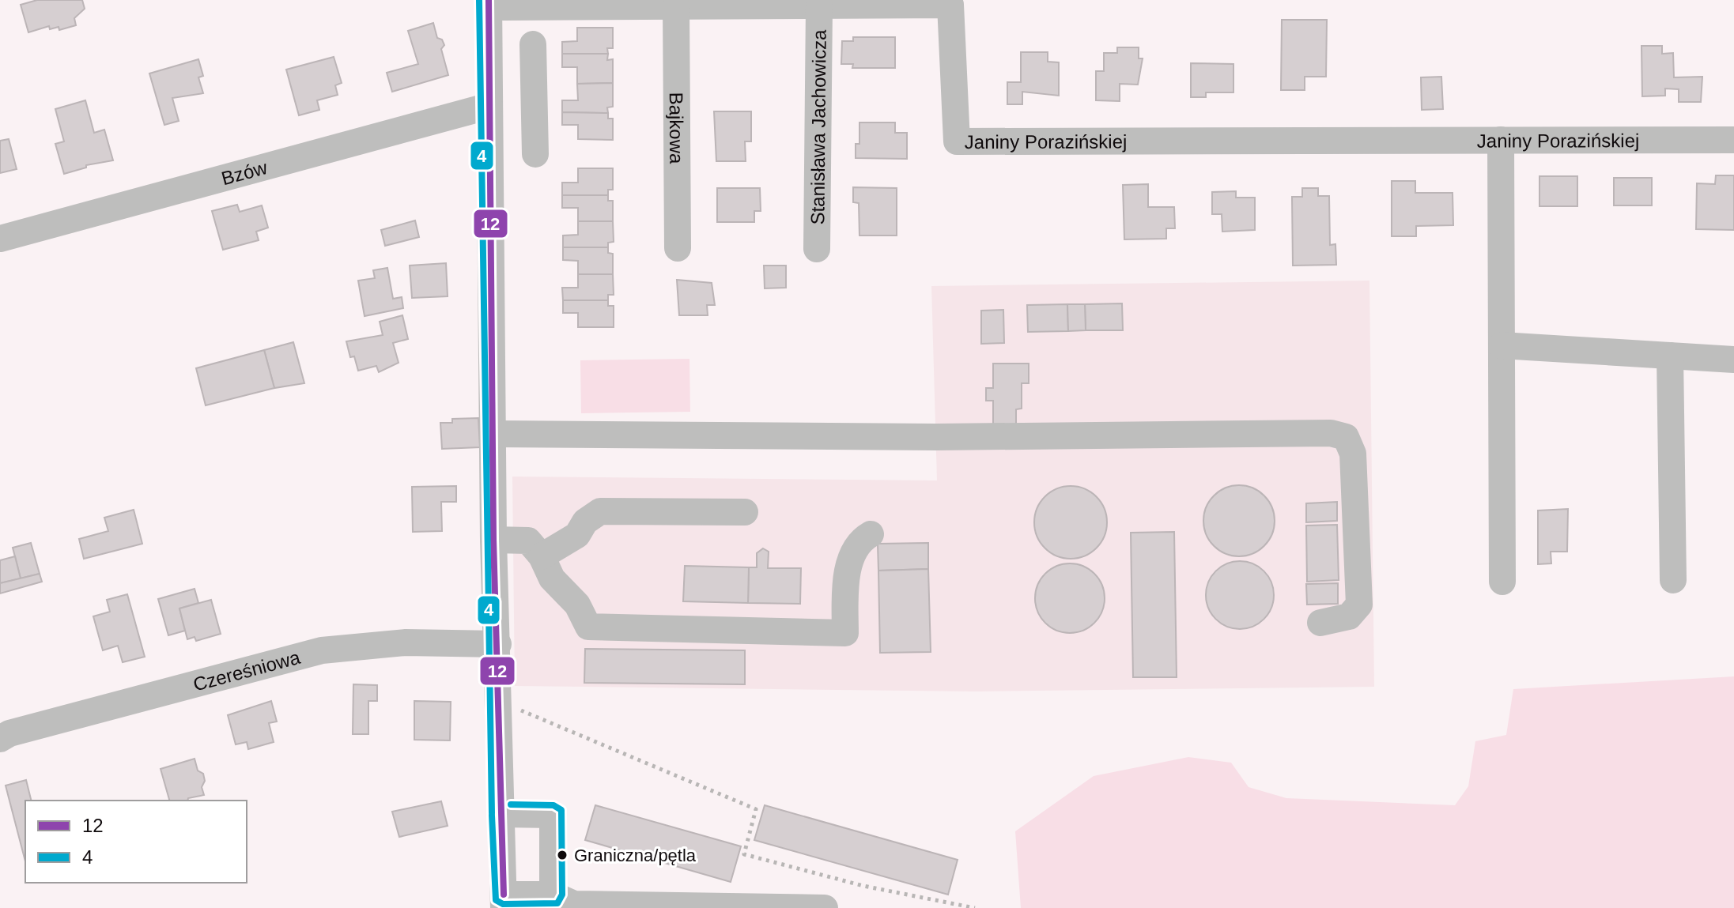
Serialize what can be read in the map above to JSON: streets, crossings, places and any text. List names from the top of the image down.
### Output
{
  "streets": {
    "street": [
      "Bajkowa",
      "Stanisława Jachowicza",
      "Janiny Porazińskiej",
      "Bzów",
      "Czereśniowa"
    ]
  },
  "crossings": [
    ["Bajkowa", "Janiny Porazińskiej"],
    ["Stanisława Jachowicza", "Janiny Porazińskiej"]
  ],
  "places": ["Graniczna/pętla"],
  "lines": ["transit line 12", "transit line 4"],
  "legend": ["12", "4"]
}
